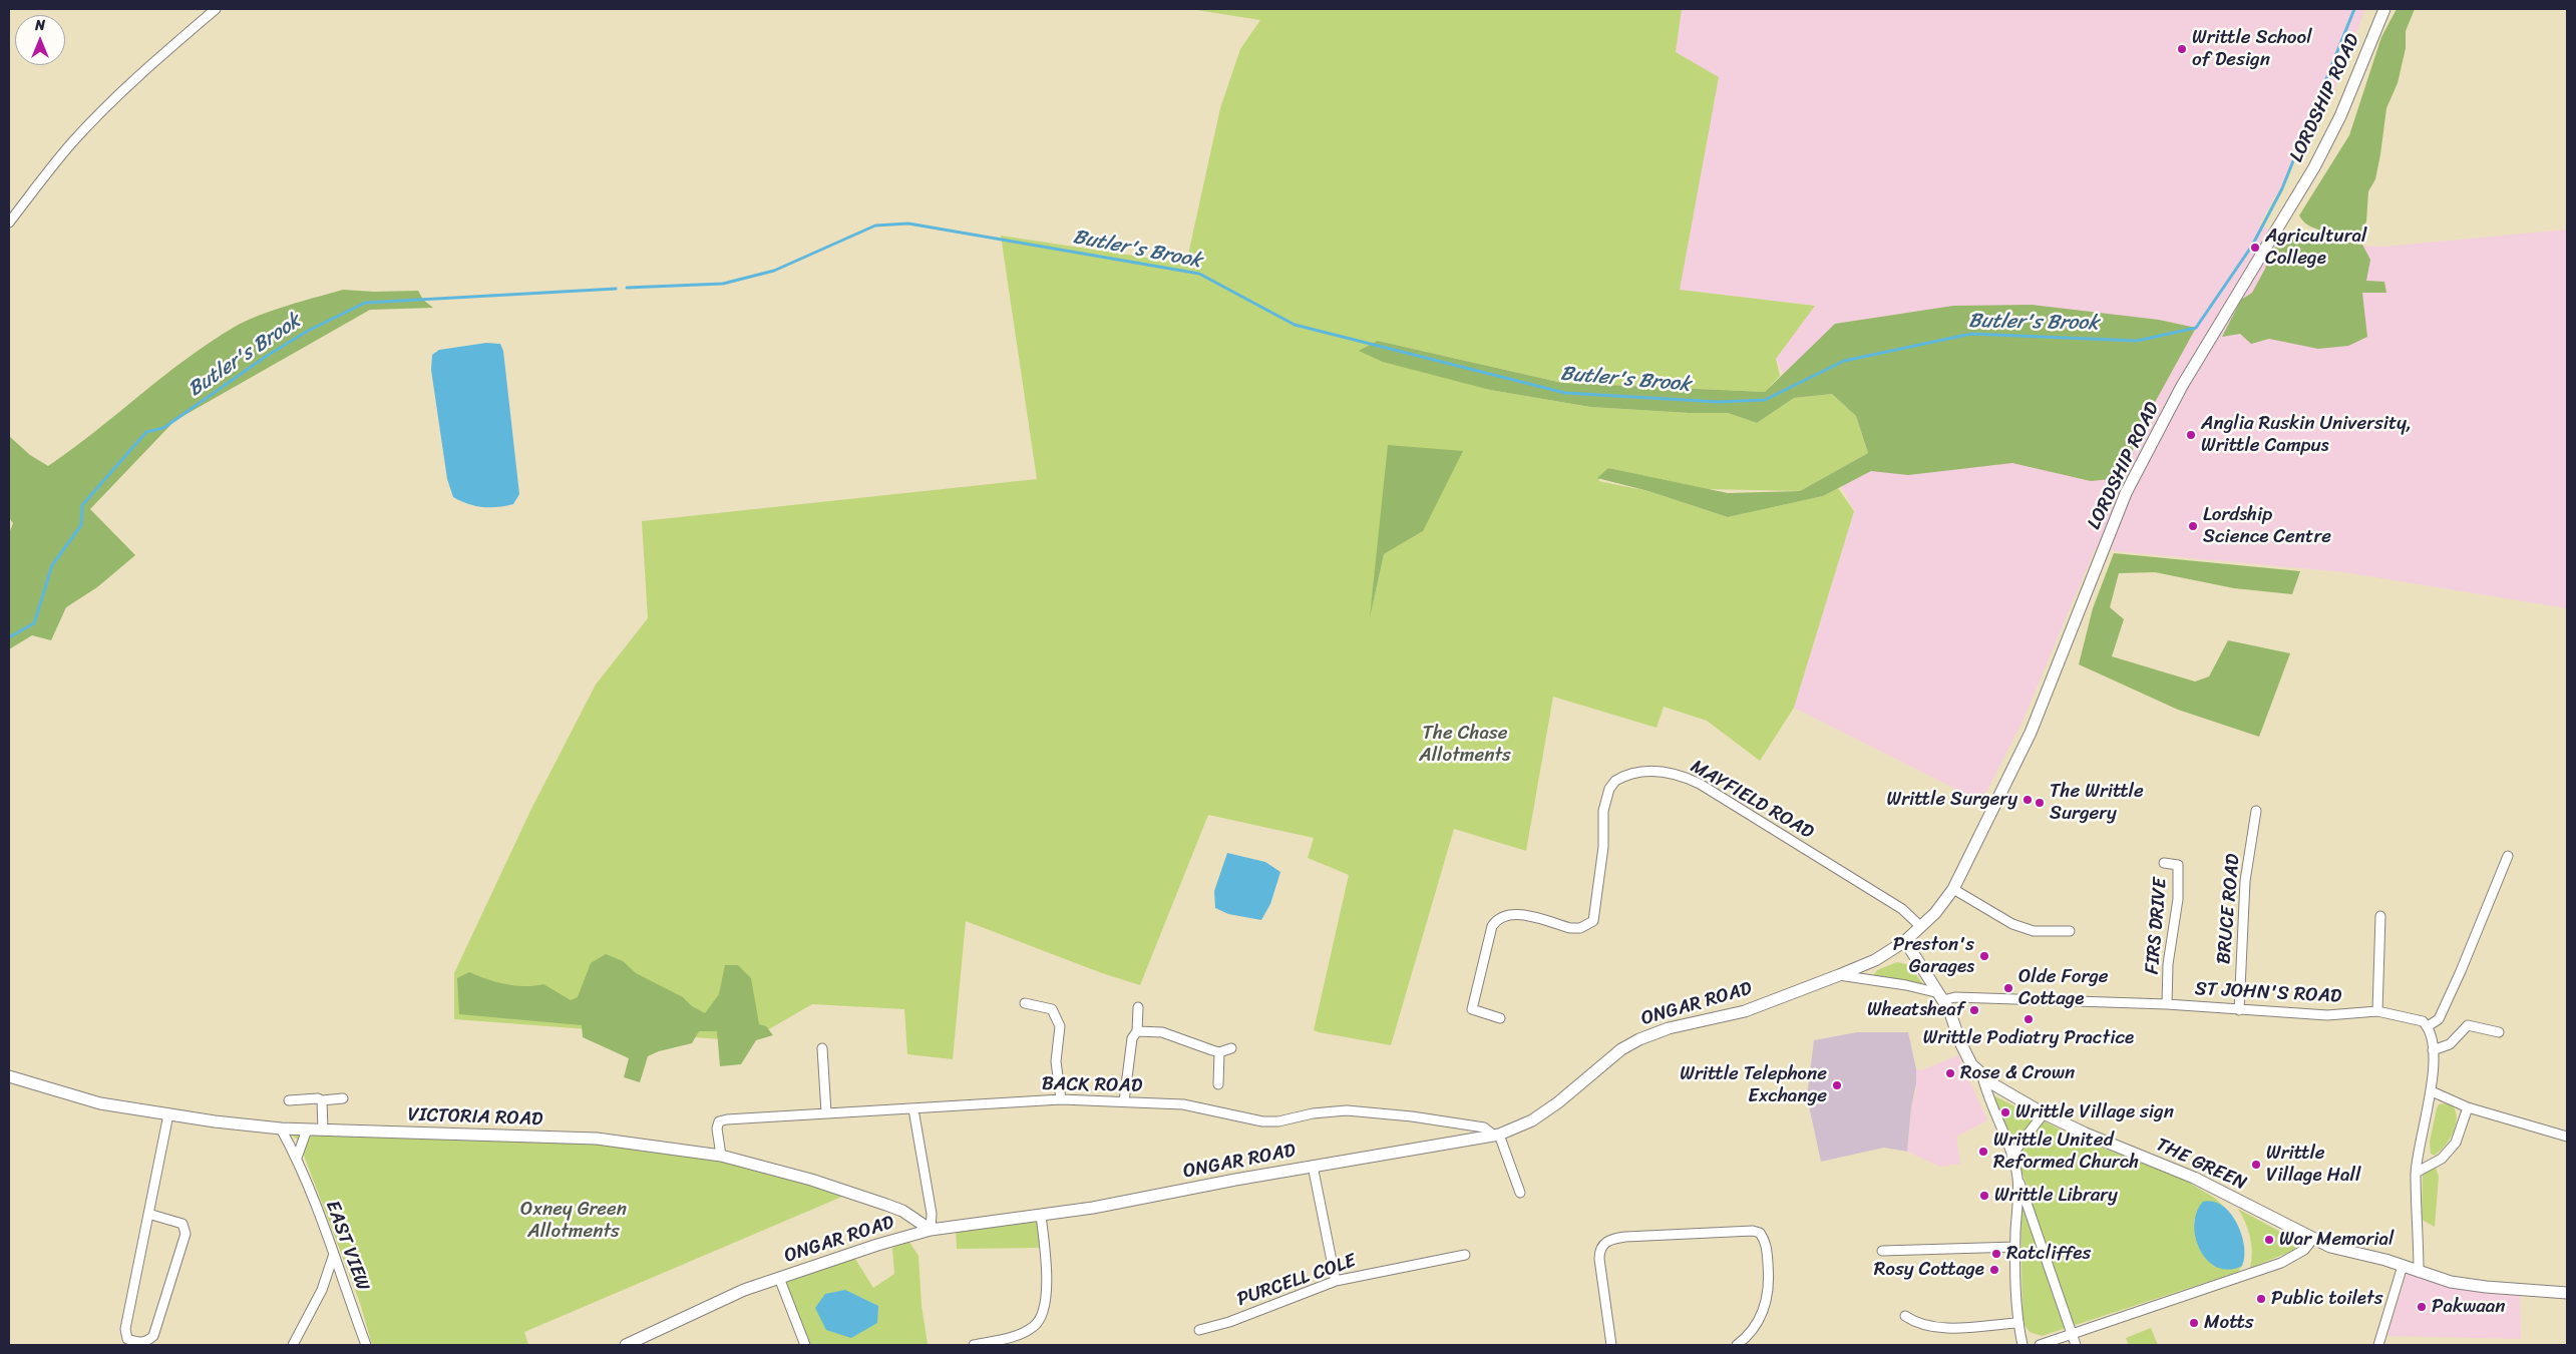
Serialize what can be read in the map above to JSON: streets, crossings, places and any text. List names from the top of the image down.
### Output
{
  "streets": {
    "street": [
      "LORDSHIP ROAD",
      "MAYFIELD ROAD",
      "BRUCE ROAD",
      "FIRS DRIVE",
      "ST JOHN'S ROAD",
      "ONGAR ROAD",
      "BACK ROAD",
      "VICTORIA ROAD",
      "THE GREEN",
      "EAST VIEW",
      "PURCELL COLE"
    ]
  },
  "crossings": [
    ["LORDSHIP ROAD", "MAYFIELD ROAD"],
    ["LORDSHIP ROAD", "ONGAR ROAD"],
    ["LORDSHIP ROAD", "THE GREEN"],
    ["BRUCE ROAD", "ST JOHN'S ROAD"],
    ["FIRS DRIVE", "ST JOHN'S ROAD"],
    ["ST JOHN'S ROAD", "ONGAR ROAD"],
    ["ST JOHN'S ROAD", "THE GREEN"],
    ["ONGAR ROAD", "BACK ROAD"],
    ["ONGAR ROAD", "VICTORIA ROAD"],
    ["ONGAR ROAD", "THE GREEN"],
    ["BACK ROAD", "VICTORIA ROAD"],
    ["VICTORIA ROAD", "EAST VIEW"]
  ],
  "water": ["Butler's Brook"],
  "parks": ["The Chase Allotments", "Oxney Green Allotments"],
  "places": [
    "Writtle School of Design",
    "Agricultural College",
    "Anglia Ruskin University, Writtle Campus",
    "Lordship Science Centre",
    "Writtle Surgery",
    "The Writtle Surgery",
    "Preston's Garages",
    "Olde Forge Cottage",
    "Wheatsheaf",
    "Writtle Podiatry Practice",
    "Rose & Crown",
    "Writtle Telephone Exchange",
    "Writtle Village sign",
    "Writtle United Reformed Church",
    "Writtle Village Hall",
    "Writtle Library",
    "War Memorial",
    "Ratcliffes",
    "Rosy Cottage",
    "Public toilets",
    "Pakwaan",
    "Motts"
  ],
  "north": "top"
}
